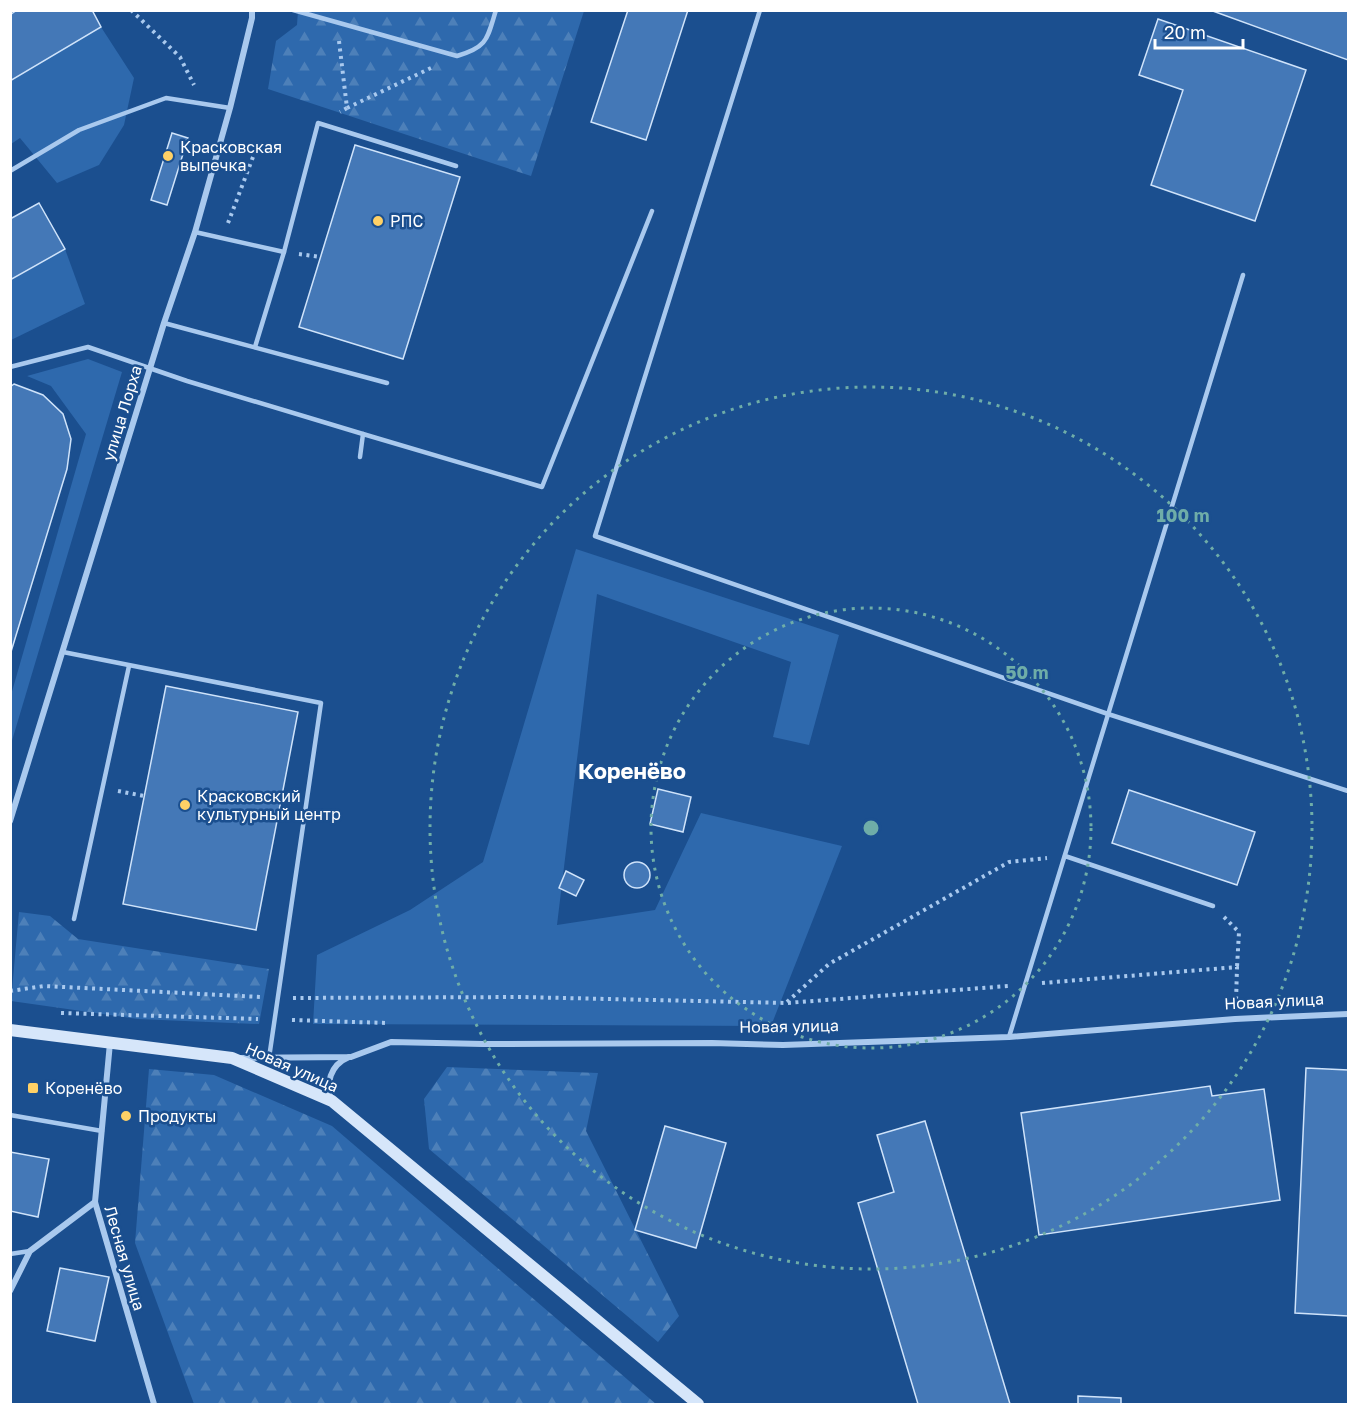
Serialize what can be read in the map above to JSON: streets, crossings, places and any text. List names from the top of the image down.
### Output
{
  "streets": {
    "main road": ["Новая улица"],
    "street": ["улица Лорха", "Лесная улица"]
  },
  "crossings": [
    ["Новая улица", "Лесная улица"]
  ],
  "districts": ["Коренёво"],
  "places": {
    "other": [
      "Красковская выпечка",
      "РПС",
      "Красковский культурный центр",
      "Продукты"
    ],
    "transit": ["Коренёво"]
  },
  "scale_bar": "20 m",
  "rings": ["100 m", "50 m"]
}
